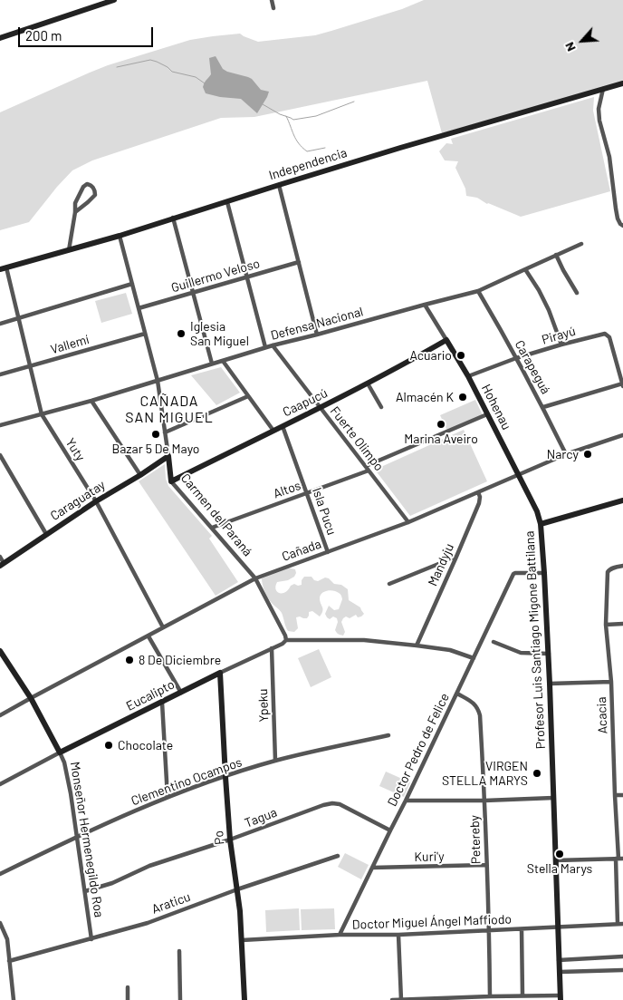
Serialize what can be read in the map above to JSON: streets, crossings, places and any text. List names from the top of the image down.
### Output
{
  "streets": {
    "street": [
      "Independencia",
      "Guillermo Veloso",
      "Defensa Nacional",
      "Pirayú",
      "Vallemí",
      "Carapeguá",
      "Caapucú",
      "Hohenau",
      "Fuerte Olimpo",
      "Yuty",
      "Altos",
      "Caraguatay",
      "Isla Pucu",
      "Carmen del Paraná",
      "Cañada",
      "Mandyju",
      "Profesor Luis Santiago Migone Battilana",
      "Eucalipto",
      "Ypeku",
      "Acacia",
      "Doctor Pedro de Felice",
      "Clementino Ocampos",
      "Tagua",
      "Po",
      "Monseñor Hermenegildo Roa",
      "Petereby",
      "Kuri'y",
      "Araticu",
      "Doctor Miguel Ángel Maffiodo"
    ]
  },
  "crossings": [
    ["Independencia", "Yuty"],
    ["Independencia", "Carmen del Paraná"],
    ["Guillermo Veloso", "Carmen del Paraná"],
    ["Defensa Nacional", "Carapeguá"],
    ["Defensa Nacional", "Hohenau"],
    ["Defensa Nacional", "Fuerte Olimpo"],
    ["Defensa Nacional", "Yuty"],
    ["Defensa Nacional", "Carmen del Paraná"],
    ["Pirayú", "Carapeguá"],
    ["Pirayú", "Hohenau"],
    ["Vallemí", "Yuty"],
    ["Vallemí", "Carmen del Paraná"],
    ["Carapeguá", "Cañada"],
    ["Caapucú", "Hohenau"],
    ["Caapucú", "Fuerte Olimpo"],
    ["Caapucú", "Isla Pucu"],
    ["Caapucú", "Carmen del Paraná"],
    ["Hohenau", "Cañada"],
    ["Hohenau", "Profesor Luis Santiago Migone Battilana"],
    ["Fuerte Olimpo", "Altos"],
    ["Fuerte Olimpo", "Cañada"],
    ["Yuty", "Caraguatay"],
    ["Yuty", "Cañada"],
    ["Altos", "Isla Pucu"],
    ["Altos", "Carmen del Paraná"],
    ["Caraguatay", "Carmen del Paraná"],
    ["Isla Pucu", "Cañada"],
    ["Carmen del Paraná", "Cañada"],
    ["Carmen del Paraná", "Eucalipto"],
    ["Cañada", "Mandyju"],
    ["Cañada", "Monseñor Hermenegildo Roa"],
    ["Mandyju", "Eucalipto"],
    ["Profesor Luis Santiago Migone Battilana", "Doctor Pedro de Felice"],
    ["Profesor Luis Santiago Migone Battilana", "Doctor Miguel Ángel Maffiodo"],
    ["Eucalipto", "Ypeku"],
    ["Eucalipto", "Doctor Pedro de Felice"],
    ["Eucalipto", "Po"],
    ["Eucalipto", "Monseñor Hermenegildo Roa"],
    ["Ypeku", "Clementino Ocampos"],
    ["Acacia", "Doctor Miguel Ángel Maffiodo"],
    ["Doctor Pedro de Felice", "Tagua"],
    ["Doctor Pedro de Felice", "Petereby"],
    ["Doctor Pedro de Felice", "Kuri'y"],
    ["Doctor Pedro de Felice", "Doctor Miguel Ángel Maffiodo"],
    ["Clementino Ocampos", "Po"],
    ["Clementino Ocampos", "Monseñor Hermenegildo Roa"],
    ["Tagua", "Po"],
    ["Tagua", "Monseñor Hermenegildo Roa"],
    ["Po", "Araticu"],
    ["Po", "Doctor Miguel Ángel Maffiodo"],
    ["Monseñor Hermenegildo Roa", "Araticu"],
    ["Petereby", "Kuri'y"],
    ["Petereby", "Doctor Miguel Ángel Maffiodo"]
  ],
  "districts": ["CAÑADA SAN MIGUEL"],
  "places": [
    "Iglesia San Miguel",
    "Acuario",
    "Almacén K",
    "Marina Aveiro",
    "Bazar 5 De Mayo",
    "Narcy",
    "8 De Diciembre",
    "Chocolate",
    "VIRGEN STELLA MARYS",
    "Stella Marys"
  ],
  "scale_bar": "200 m",
  "north": "bottom left"
}
